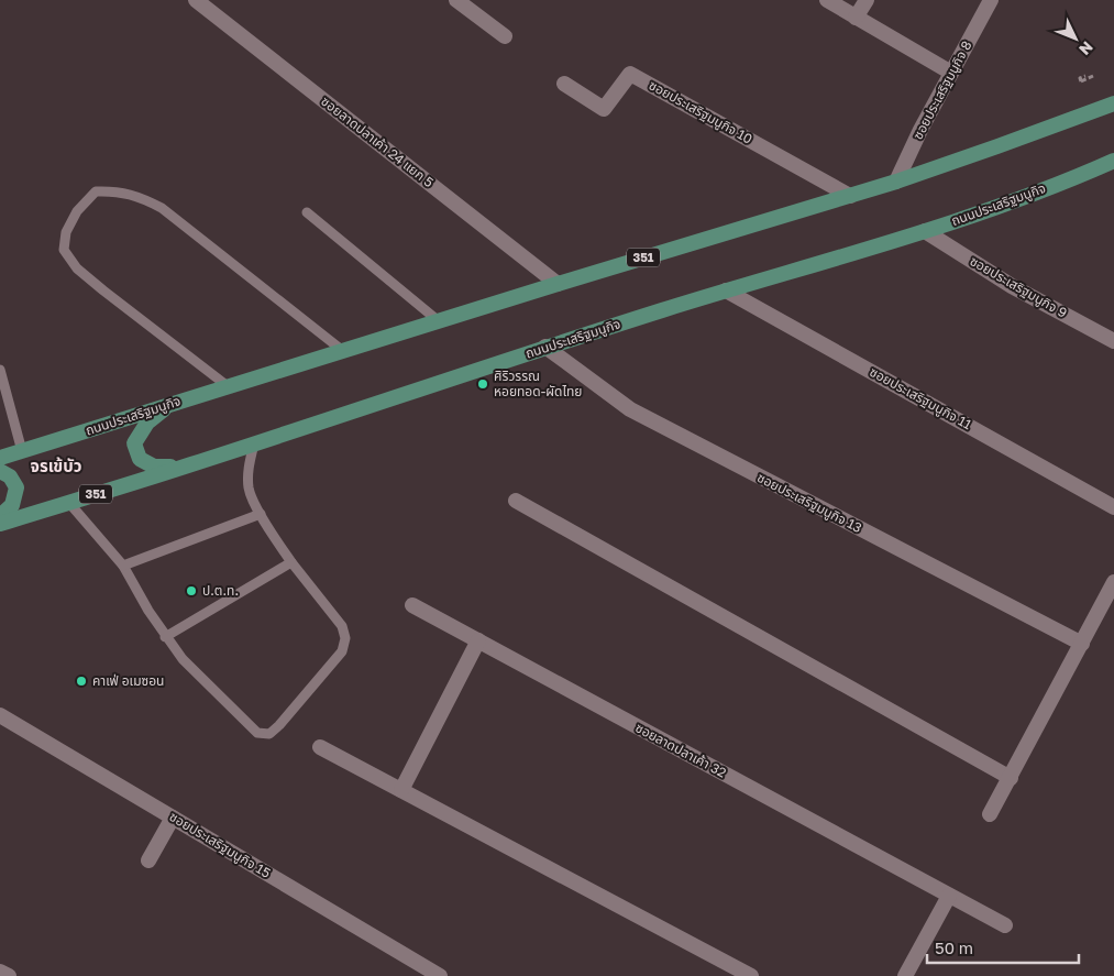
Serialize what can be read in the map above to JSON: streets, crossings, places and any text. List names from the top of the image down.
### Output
{
  "streets": {
    "main road": ["ถนนประเสริฐมนูกิจ", "351"],
    "street": [
      "ซอยประเสริฐมนูกิจ 8",
      "ซอยประเสริฐมนูกิจ 10",
      "ซอยลาดปลาเค้า 24 แยก 5",
      "ซอยประเสริฐมนูกิจ 9",
      "ซอยประเสริฐมนูกิจ 11",
      "ซอยประเสริฐมนูกิจ 13",
      "ซอยลาดปลาเค้า 32",
      "ซอยประเสริฐมนูกิจ 15"
    ]
  },
  "crossings": [
    ["ซอยประเสริฐมนูกิจ 8", "ถนนประเสริฐมนูกิจ"],
    ["ซอยประเสริฐมนูกิจ 10", "ถนนประเสริฐมนูกิจ"],
    ["ซอยลาดปลาเค้า 24 แยก 5", "ถนนประเสริฐมนูกิจ"],
    ["ถนนประเสริฐมนูกิจ", "ซอยประเสริฐมนูกิจ 9"],
    ["ถนนประเสริฐมนูกิจ", "ซอยประเสริฐมนูกิจ 11"],
    ["ถนนประเสริฐมนูกิจ", "ซอยประเสริฐมนูกิจ 13"]
  ],
  "districts": ["จรเข้บัว"],
  "places": ["ศิริวรรณ หอยทอด-ผัดไทย", "ป.ต.ท.", "คาเฟ่ อเมซอน"],
  "scale_bar": "50 m",
  "north": "bottom right"
}
